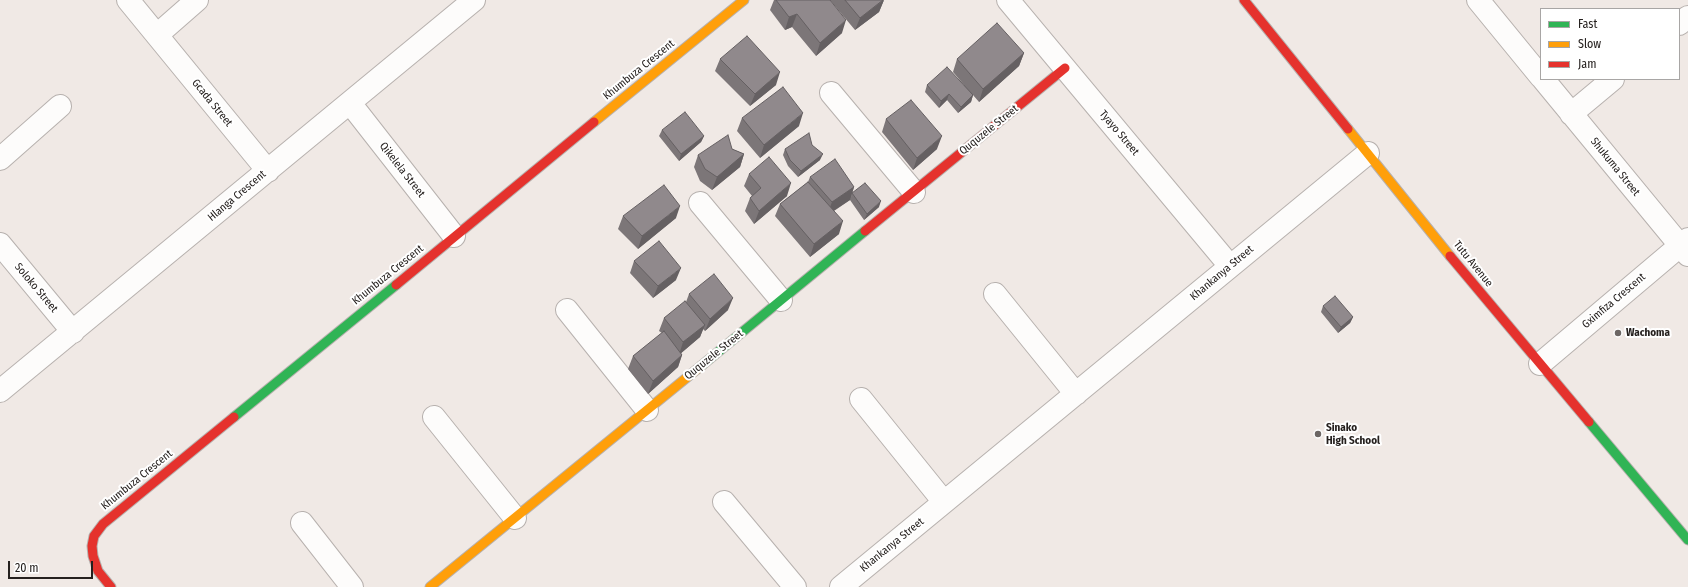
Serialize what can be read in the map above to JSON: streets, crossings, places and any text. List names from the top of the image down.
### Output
{
  "streets": {
    "street": [
      "Khumbuza Crescent",
      "Gcada Street",
      "Ququzele Street",
      "Tyayo Street",
      "Shukuma Street",
      "Qikelela Street",
      "Hlanga Crescent",
      "Tutu Avenue",
      "Khankanya Street",
      "Soloko Street",
      "Gximfiza Crescent"
    ]
  },
  "crossings": [
    ["Khumbuza Crescent", "Qikelela Street"],
    ["Gcada Street", "Hlanga Crescent"],
    ["Ququzele Street", "Tyayo Street"],
    ["Tyayo Street", "Khankanya Street"],
    ["Shukuma Street", "Gximfiza Crescent"],
    ["Qikelela Street", "Hlanga Crescent"],
    ["Hlanga Crescent", "Soloko Street"],
    ["Tutu Avenue", "Khankanya Street"],
    ["Tutu Avenue", "Gximfiza Crescent"]
  ],
  "places": ["Wachoma", "Sinako High School"],
  "legend": ["Fast", "Slow", "Jam"],
  "scale_bar": "20 m"
}
